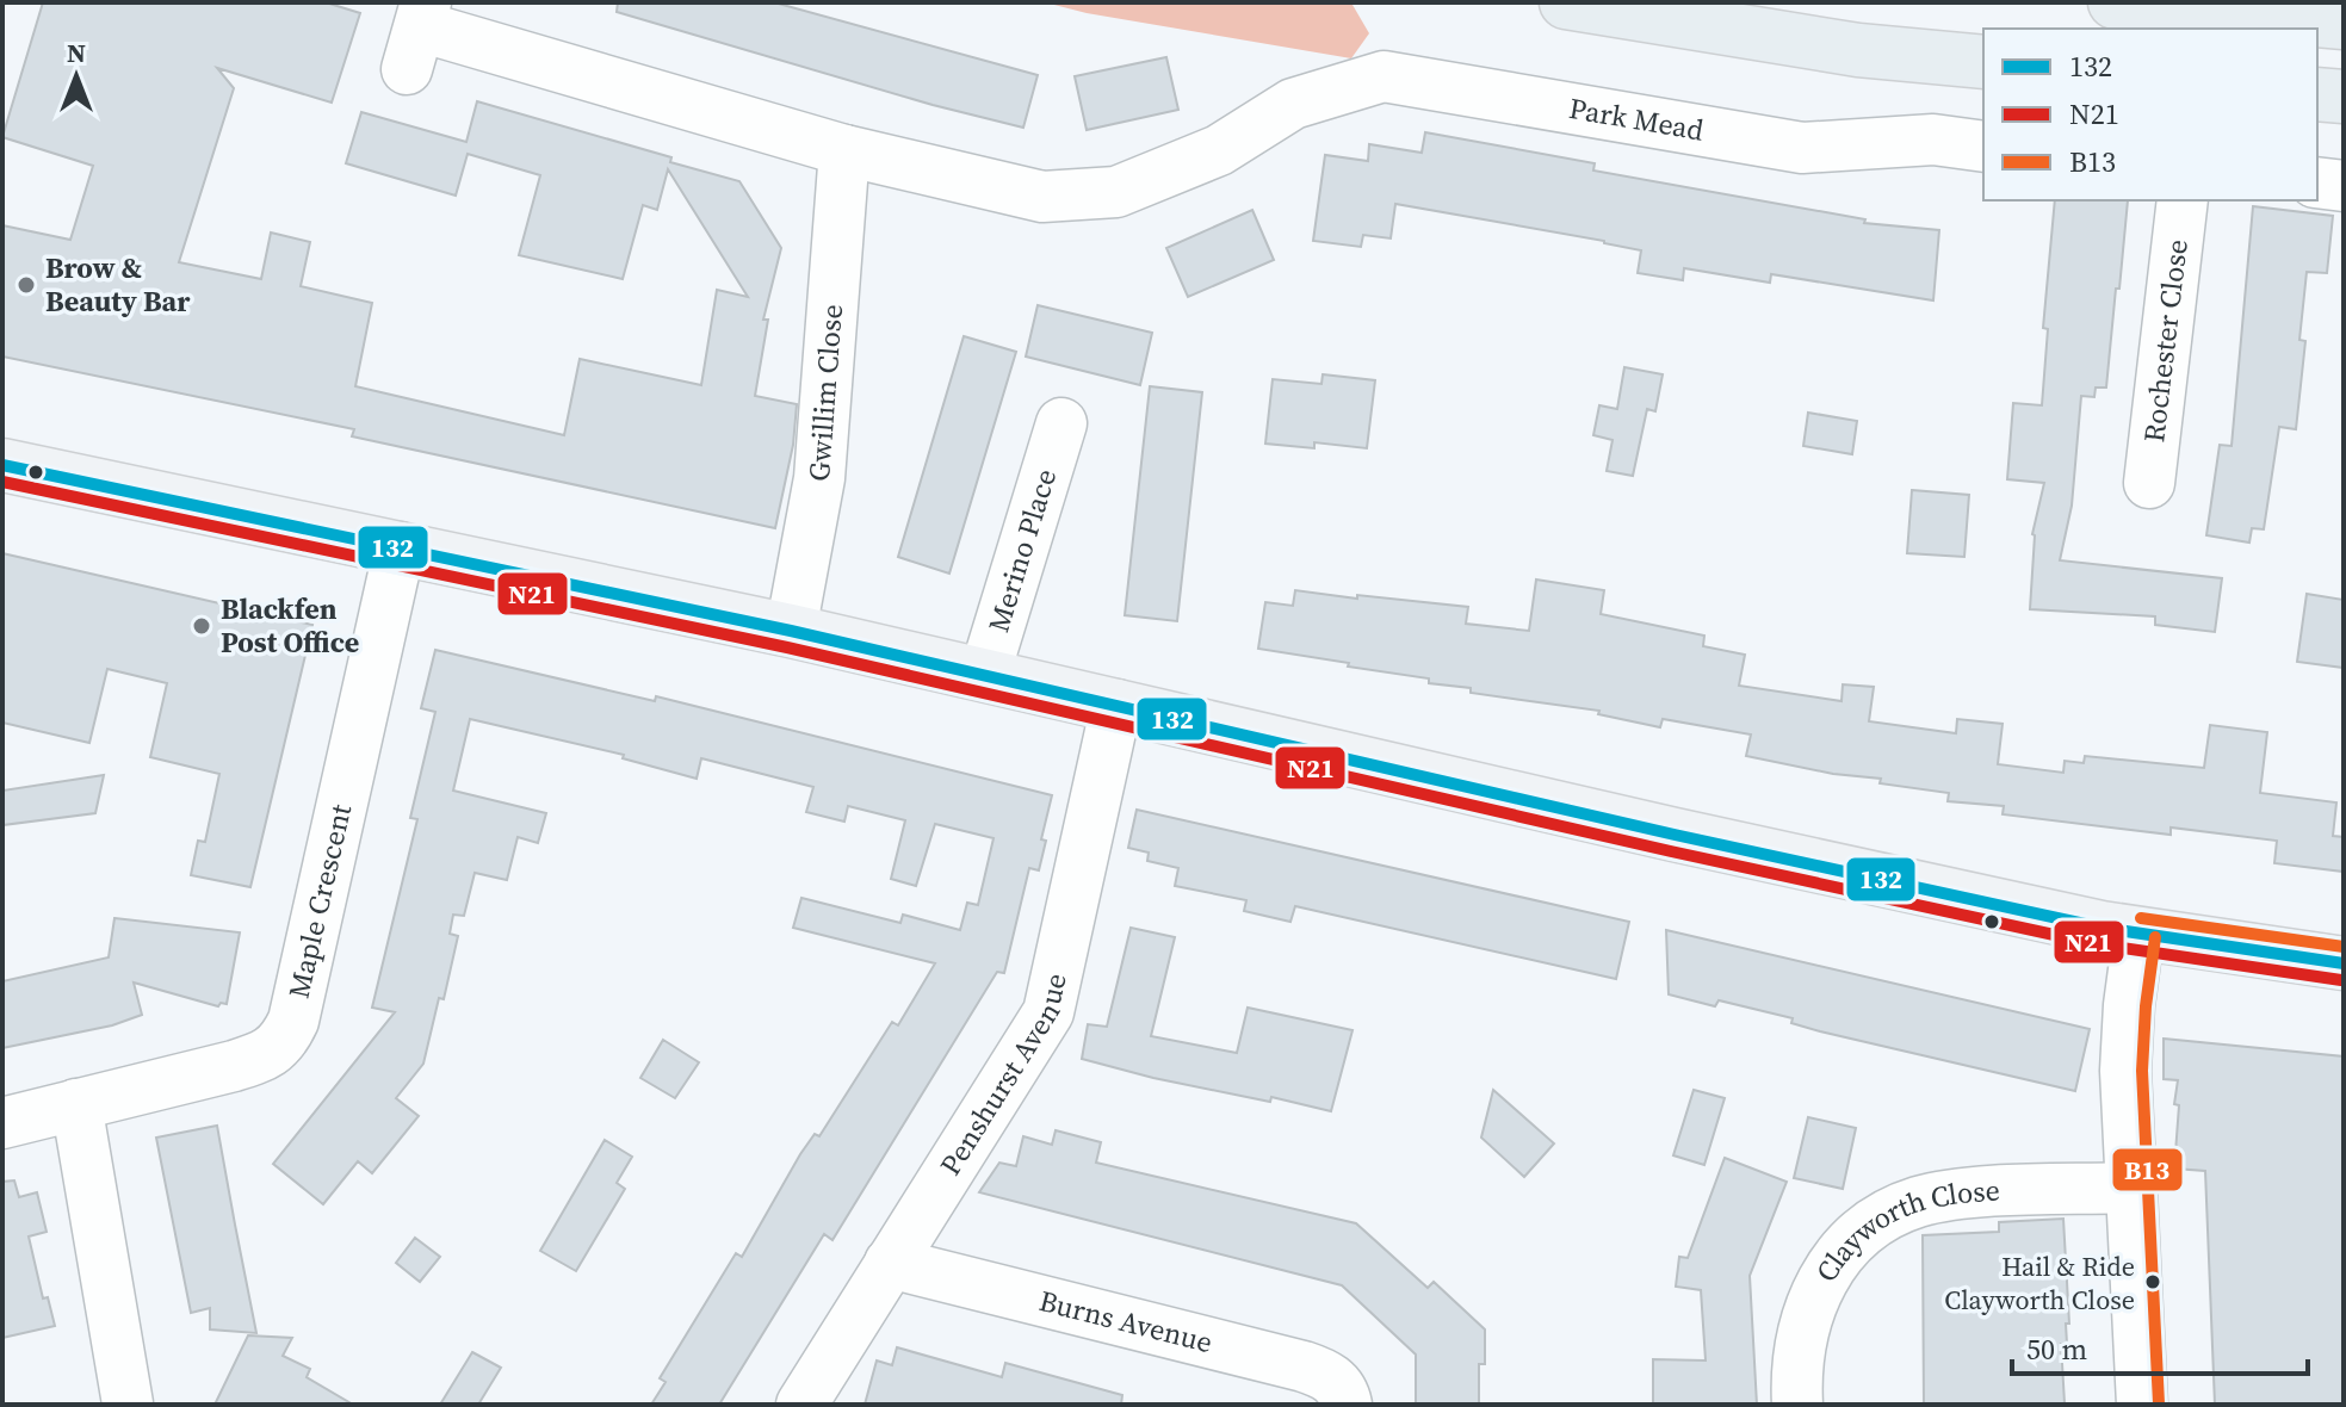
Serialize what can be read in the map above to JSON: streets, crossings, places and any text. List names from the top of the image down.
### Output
{
  "streets": {
    "street": [
      "Park Mead",
      "Rochester Close",
      "Gwillim Close",
      "Merino Place",
      "Maple Crescent",
      "Penshurst Avenue",
      "Clayworth Close",
      "Burns Avenue"
    ]
  },
  "crossings": [
    ["Park Mead", "Gwillim Close"],
    ["Penshurst Avenue", "Burns Avenue"]
  ],
  "places": ["Brow & Beauty Bar", "Blackfen Post Office", "Hail & Ride Clayworth Close"],
  "lines": ["transit line 132", "transit line N21", "transit line B13"],
  "legend": ["132", "N21", "B13"],
  "scale_bar": "50 m",
  "north": "top"
}
